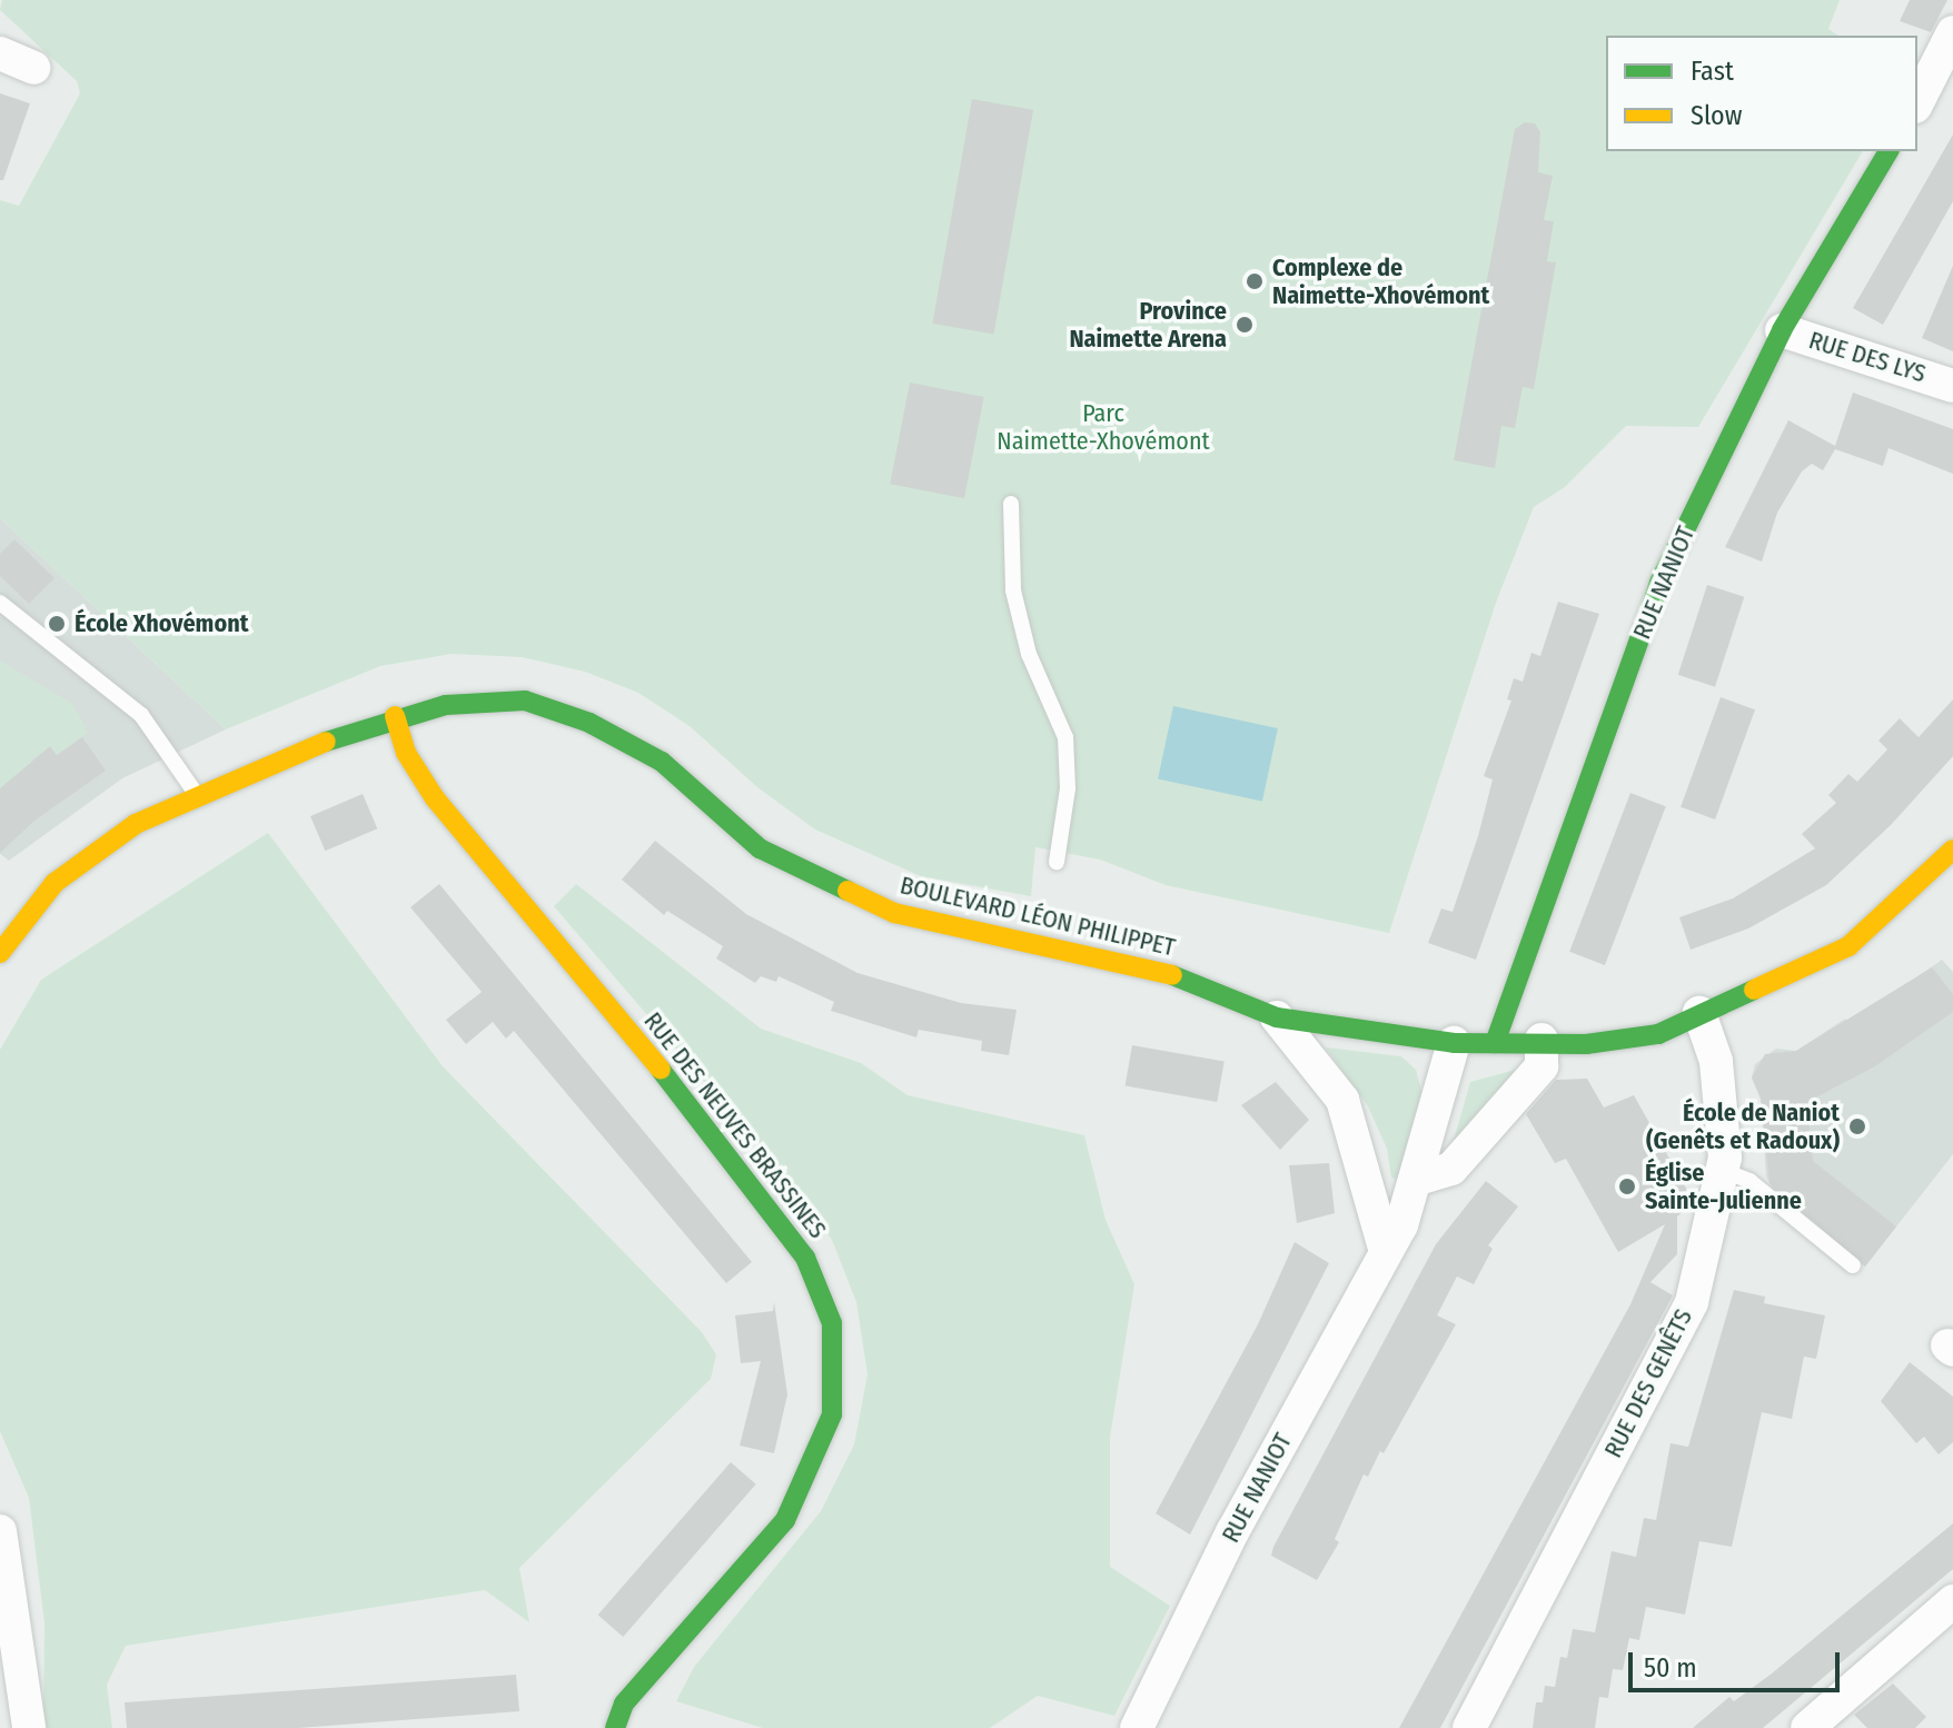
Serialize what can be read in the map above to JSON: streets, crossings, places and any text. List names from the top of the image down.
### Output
{
  "streets": {
    "street": [
      "RUE DES LYS",
      "RUE NANIOT",
      "BOULEVARD LÉON PHILIPPET",
      "RUE DES NEUVES BRASSINES",
      "RUE DES GENÊTS"
    ]
  },
  "crossings": [
    ["RUE DES LYS", "RUE NANIOT"],
    ["RUE NANIOT", "BOULEVARD LÉON PHILIPPET"],
    ["BOULEVARD LÉON PHILIPPET", "RUE DES NEUVES BRASSINES"]
  ],
  "parks": ["Parc Naimette-Xhovémont"],
  "places": [
    "Complexe de Naimette-Xhovémont",
    "Province Naimette Arena",
    "École Xhovémont",
    "École de Naniot (Genêts et Radoux)",
    "Église Sainte-Julienne"
  ],
  "legend": ["Fast", "Slow"],
  "scale_bar": "50 m"
}
